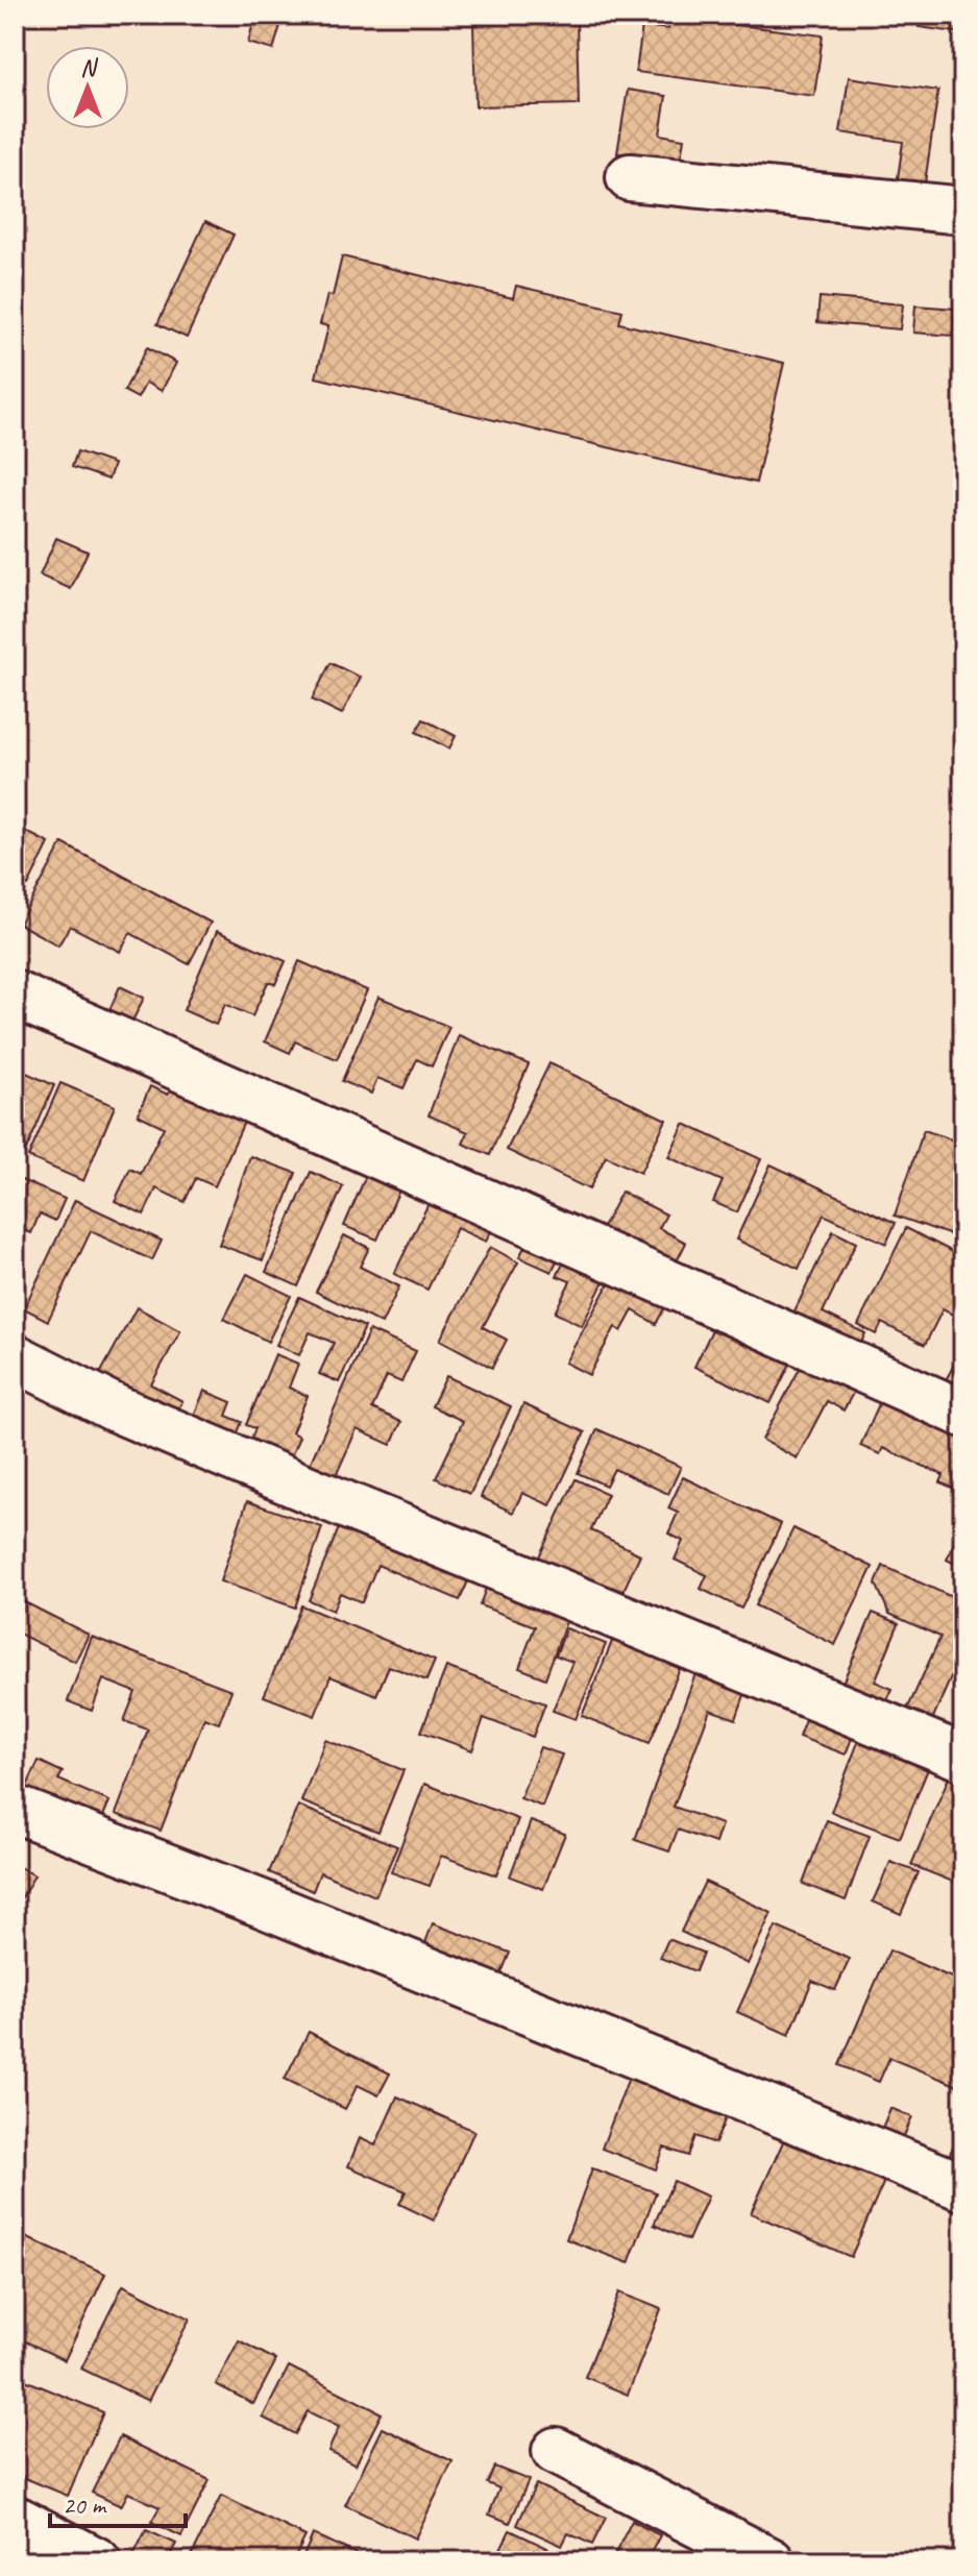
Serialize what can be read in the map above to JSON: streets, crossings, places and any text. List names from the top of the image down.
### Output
{
  "scale_bar": "20 m",
  "north": "top"
}
